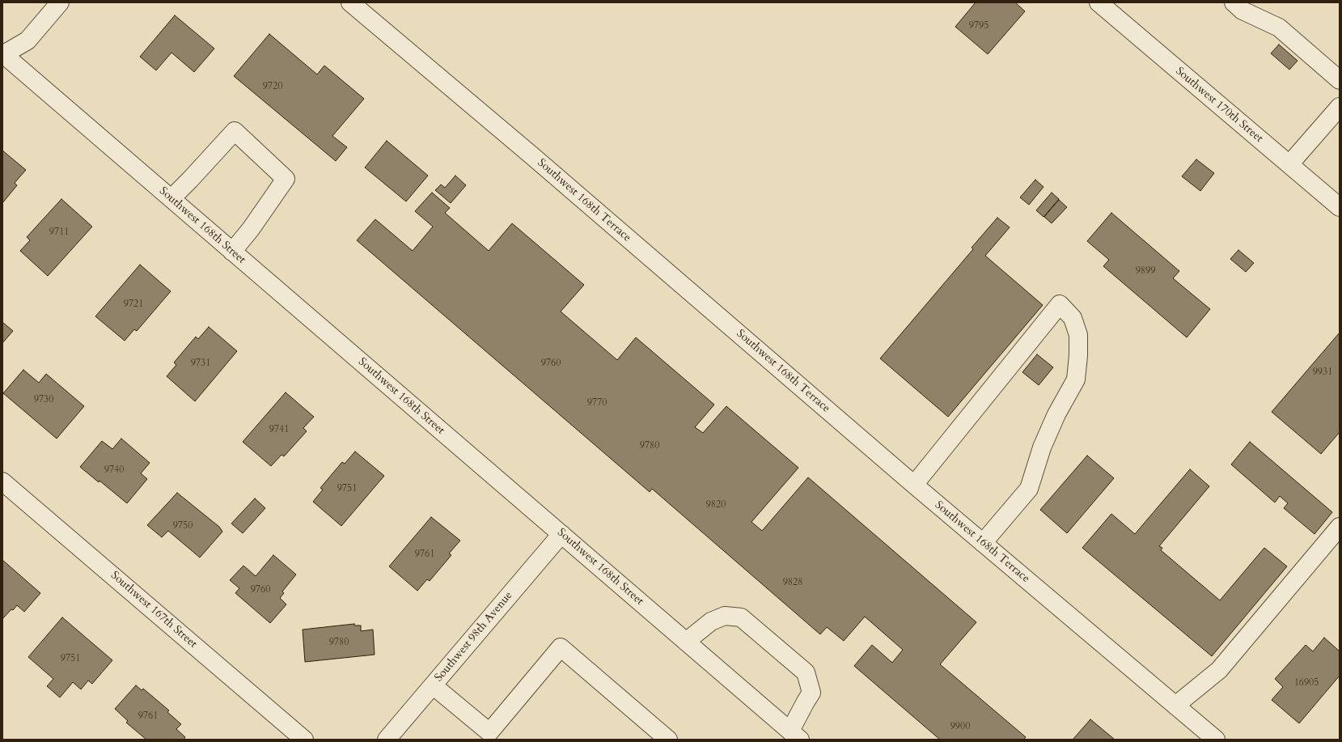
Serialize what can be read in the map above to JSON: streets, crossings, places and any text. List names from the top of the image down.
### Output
{
  "streets": {
    "street": [
      "Southwest 170th Street",
      "Southwest 168th Terrace",
      "Southwest 168th Street",
      "Southwest 167th Street",
      "Southwest 98th Avenue"
    ]
  },
  "crossings": [
    ["Southwest 168th Street", "Southwest 98th Avenue"]
  ],
  "house_numbers": [
    "9795",
    "9720",
    "9711",
    "9899",
    "9721",
    "9731",
    "9760",
    "9931",
    "9730",
    "9770",
    "9741",
    "9780",
    "9740",
    "9751",
    "9820",
    "9750",
    "9761",
    "9828",
    "9760",
    "9780",
    "9751",
    "16905",
    "9761",
    "9900"
  ]
}
